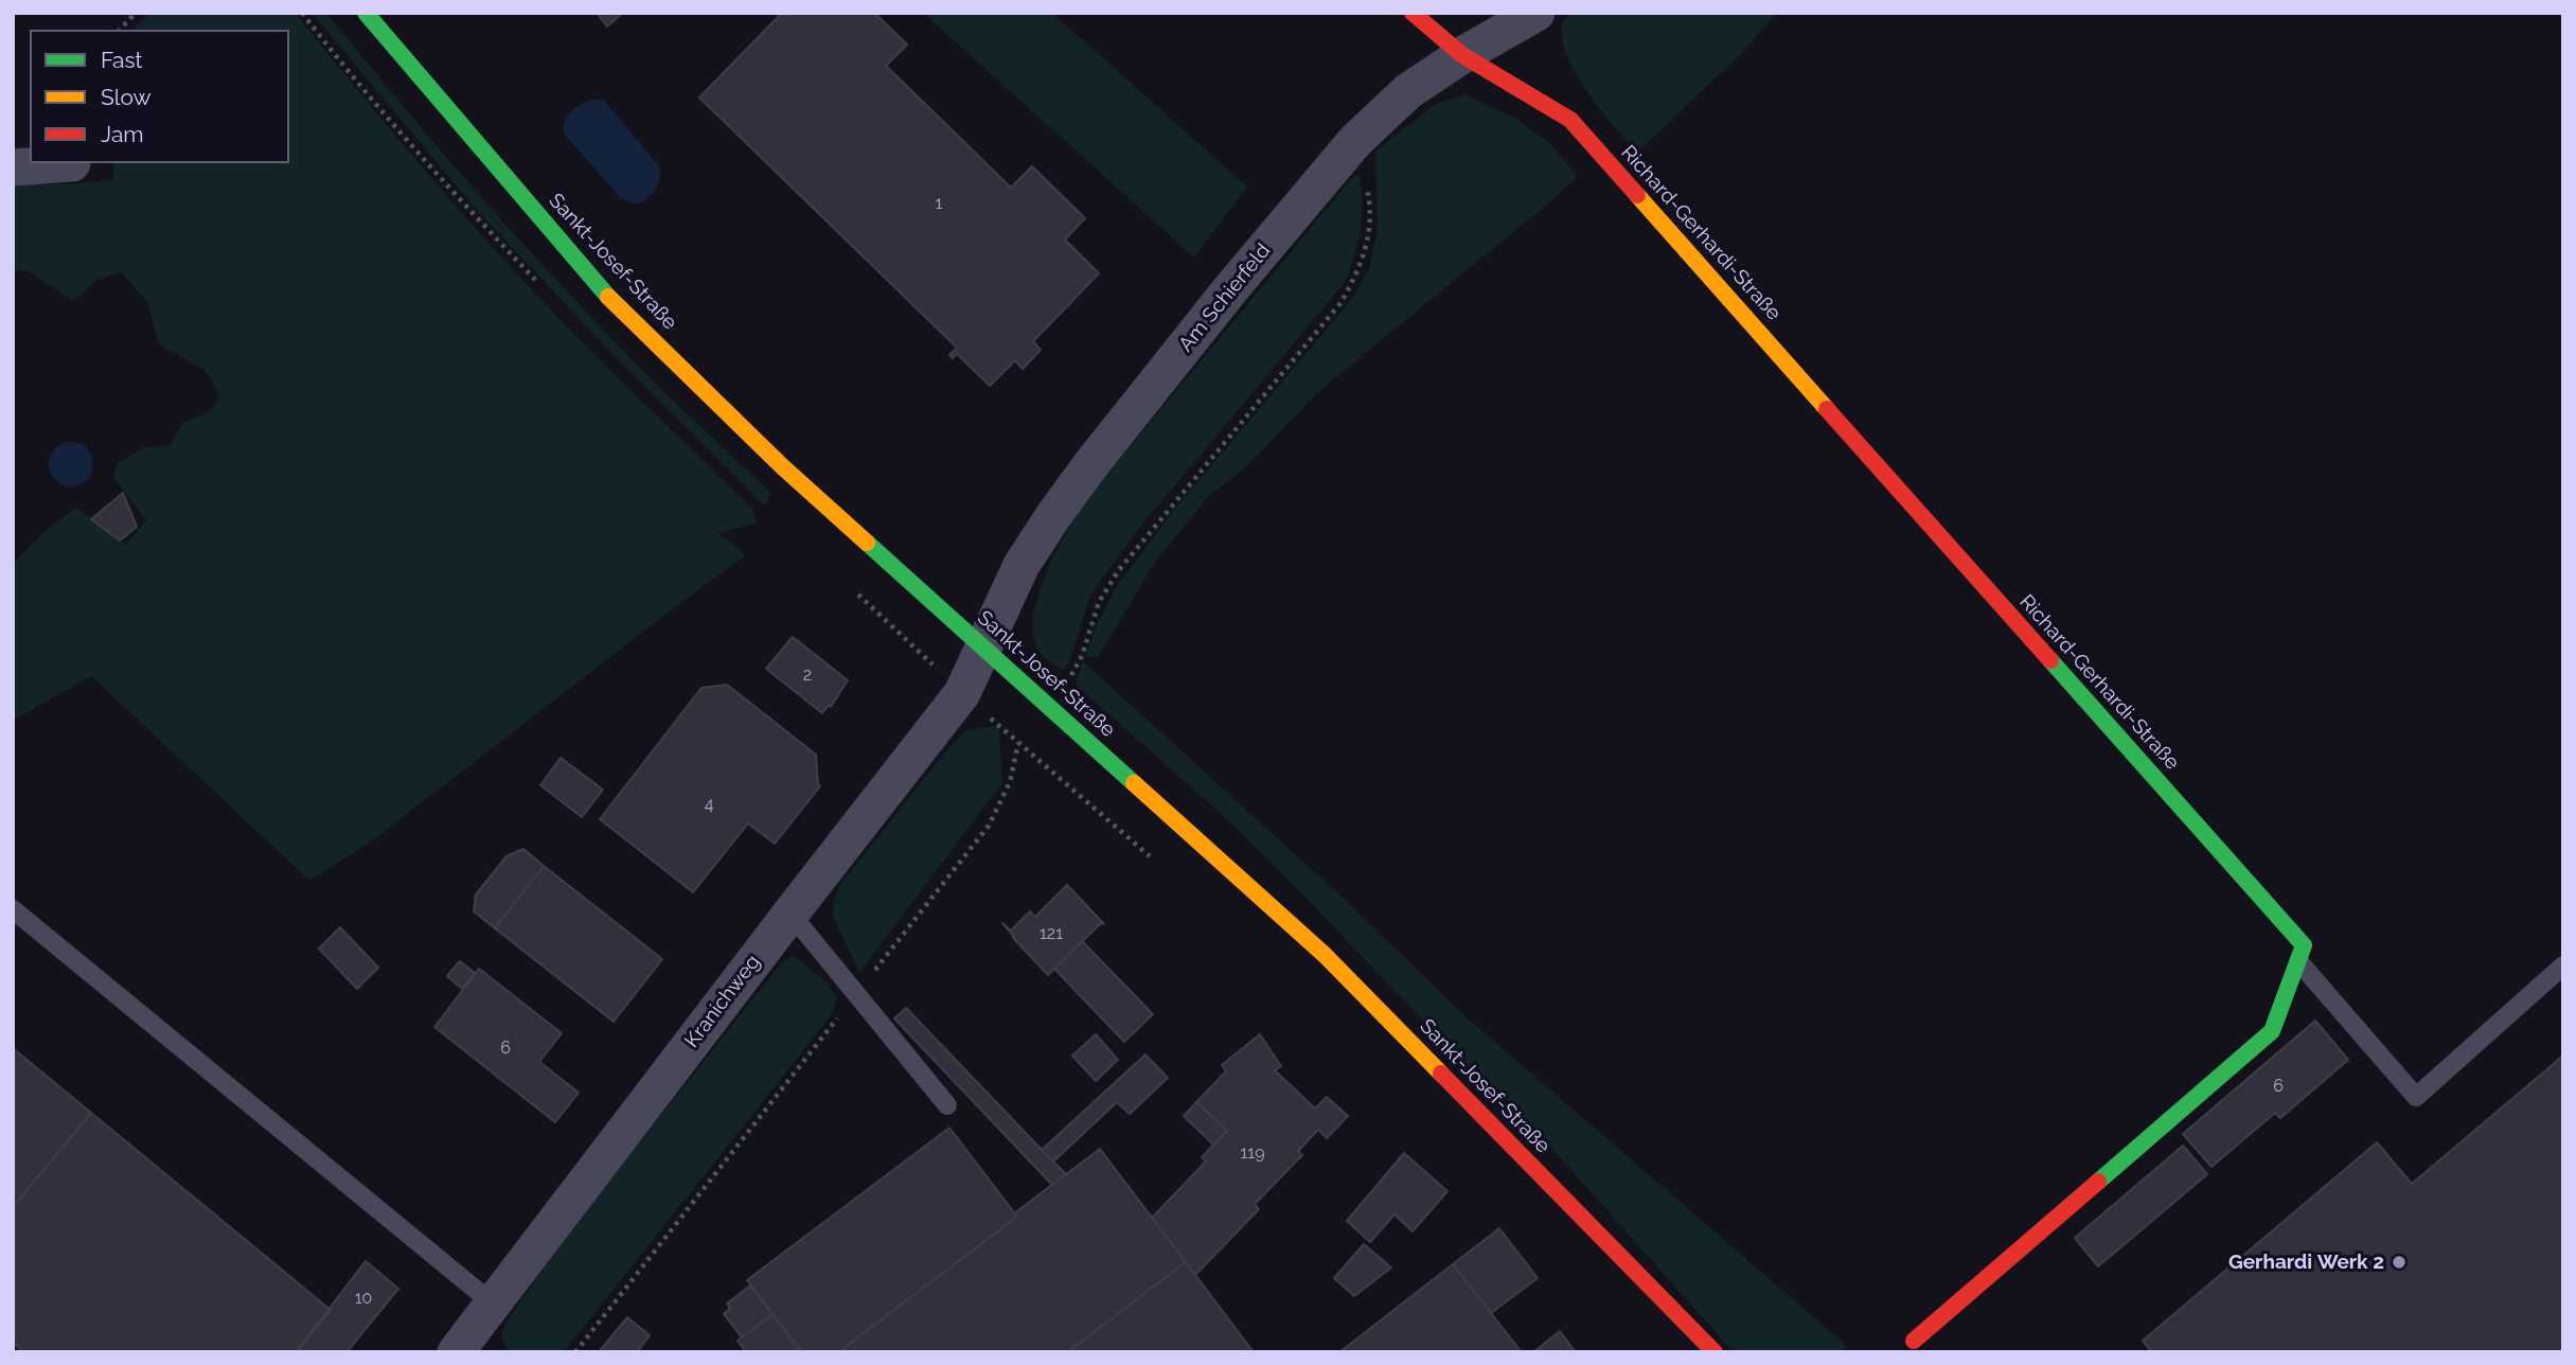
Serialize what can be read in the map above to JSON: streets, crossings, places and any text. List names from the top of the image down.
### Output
{
  "streets": {
    "street": [
      "Richard-Gerhardi-Straße",
      "Sankt-Josef-Straße",
      "Am Schierfeld",
      "Kranichweg"
    ]
  },
  "crossings": [
    ["Richard-Gerhardi-Straße", "Am Schierfeld"],
    ["Sankt-Josef-Straße", "Am Schierfeld"],
    ["Sankt-Josef-Straße", "Kranichweg"],
    ["Am Schierfeld", "Kranichweg"]
  ],
  "places": ["Gerhardi Werk 2"],
  "house_numbers": [
    "1",
    "2",
    "4",
    "121",
    "6",
    "6",
    "119",
    "10"
  ],
  "legend": ["Fast", "Slow", "Jam"]
}
